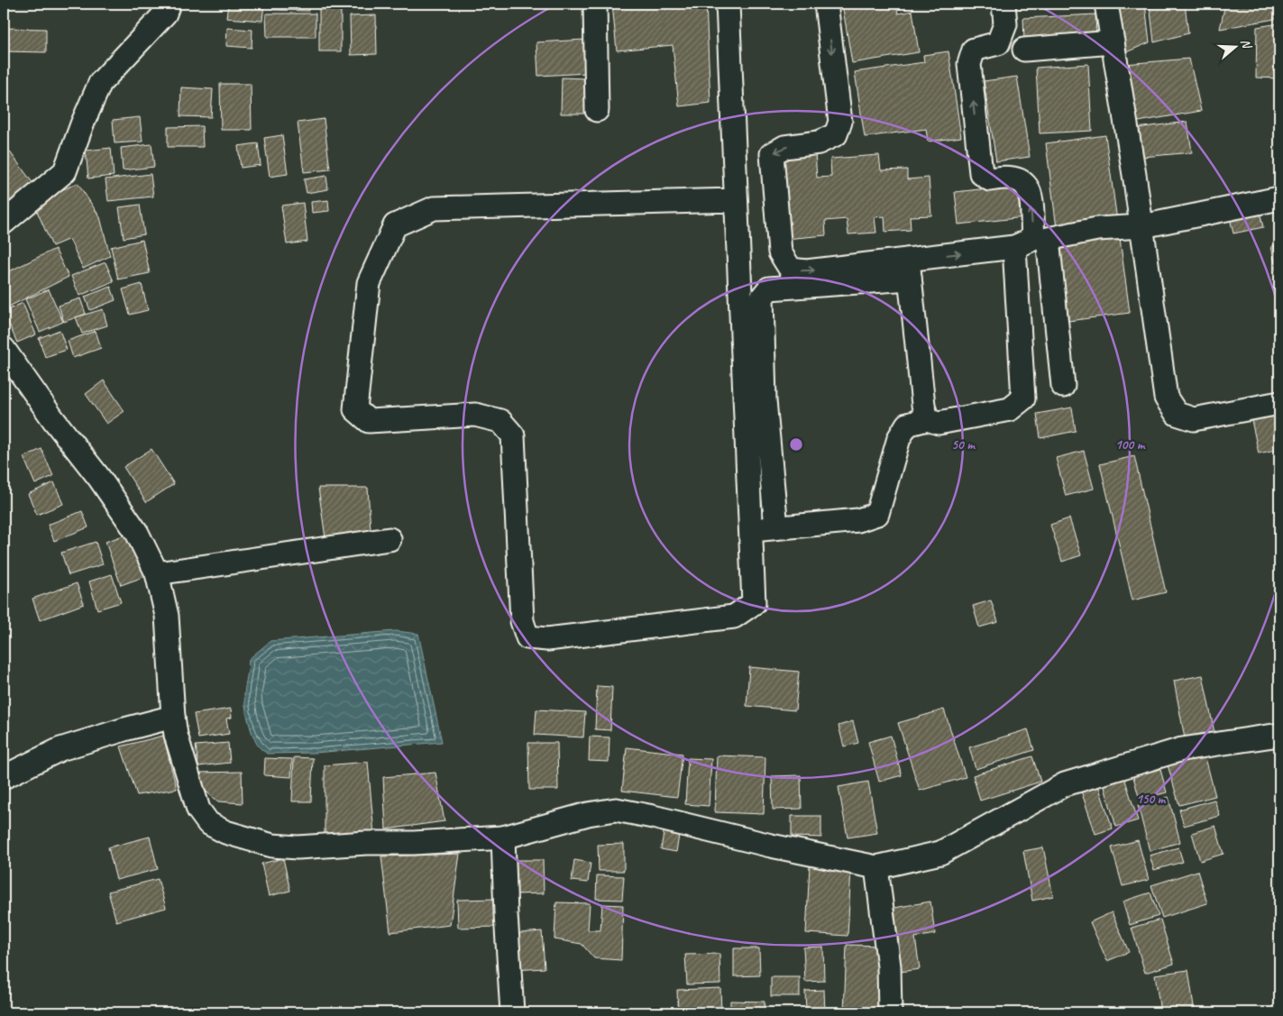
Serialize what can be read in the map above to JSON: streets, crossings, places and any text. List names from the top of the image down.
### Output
{
  "north": "right",
  "rings": ["50 m", "100 m", "150 m"]
}
